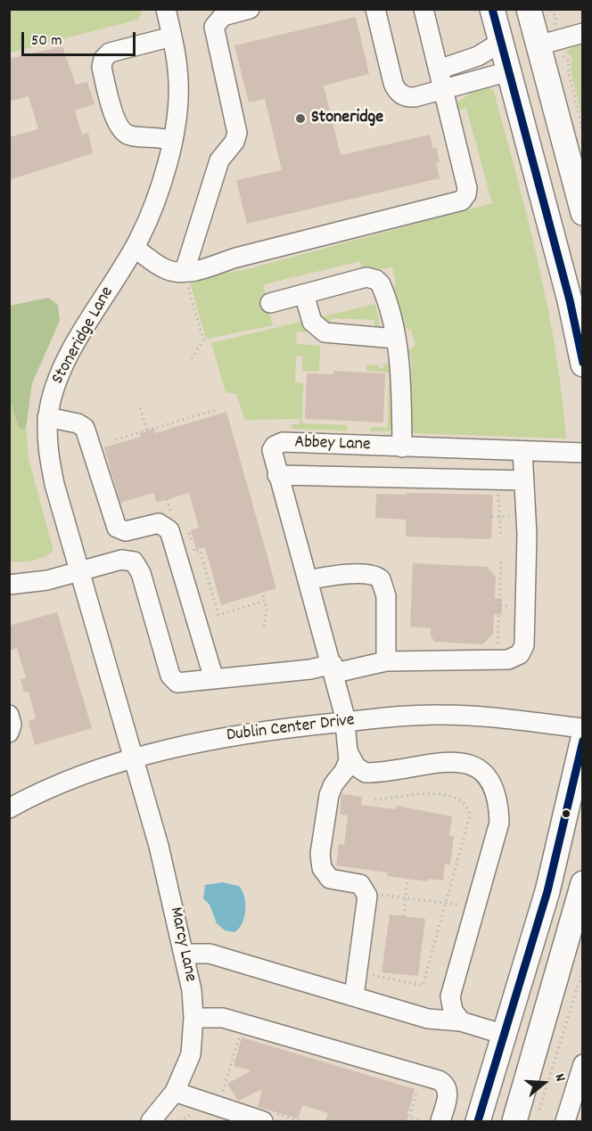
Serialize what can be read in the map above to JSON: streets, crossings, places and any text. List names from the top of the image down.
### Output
{
  "streets": {
    "street": [
      "Stoneridge Lane",
      "Abbey Lane",
      "Dublin Center Drive",
      "Marcy Lane"
    ]
  },
  "crossings": [
    ["Stoneridge Lane", "Dublin Center Drive"],
    ["Stoneridge Lane", "Marcy Lane"],
    ["Abbey Lane", "Dublin Center Drive"],
    ["Dublin Center Drive", "Marcy Lane"]
  ],
  "places": ["Stoneridge"],
  "scale_bar": "50 m",
  "north": "right"
}
